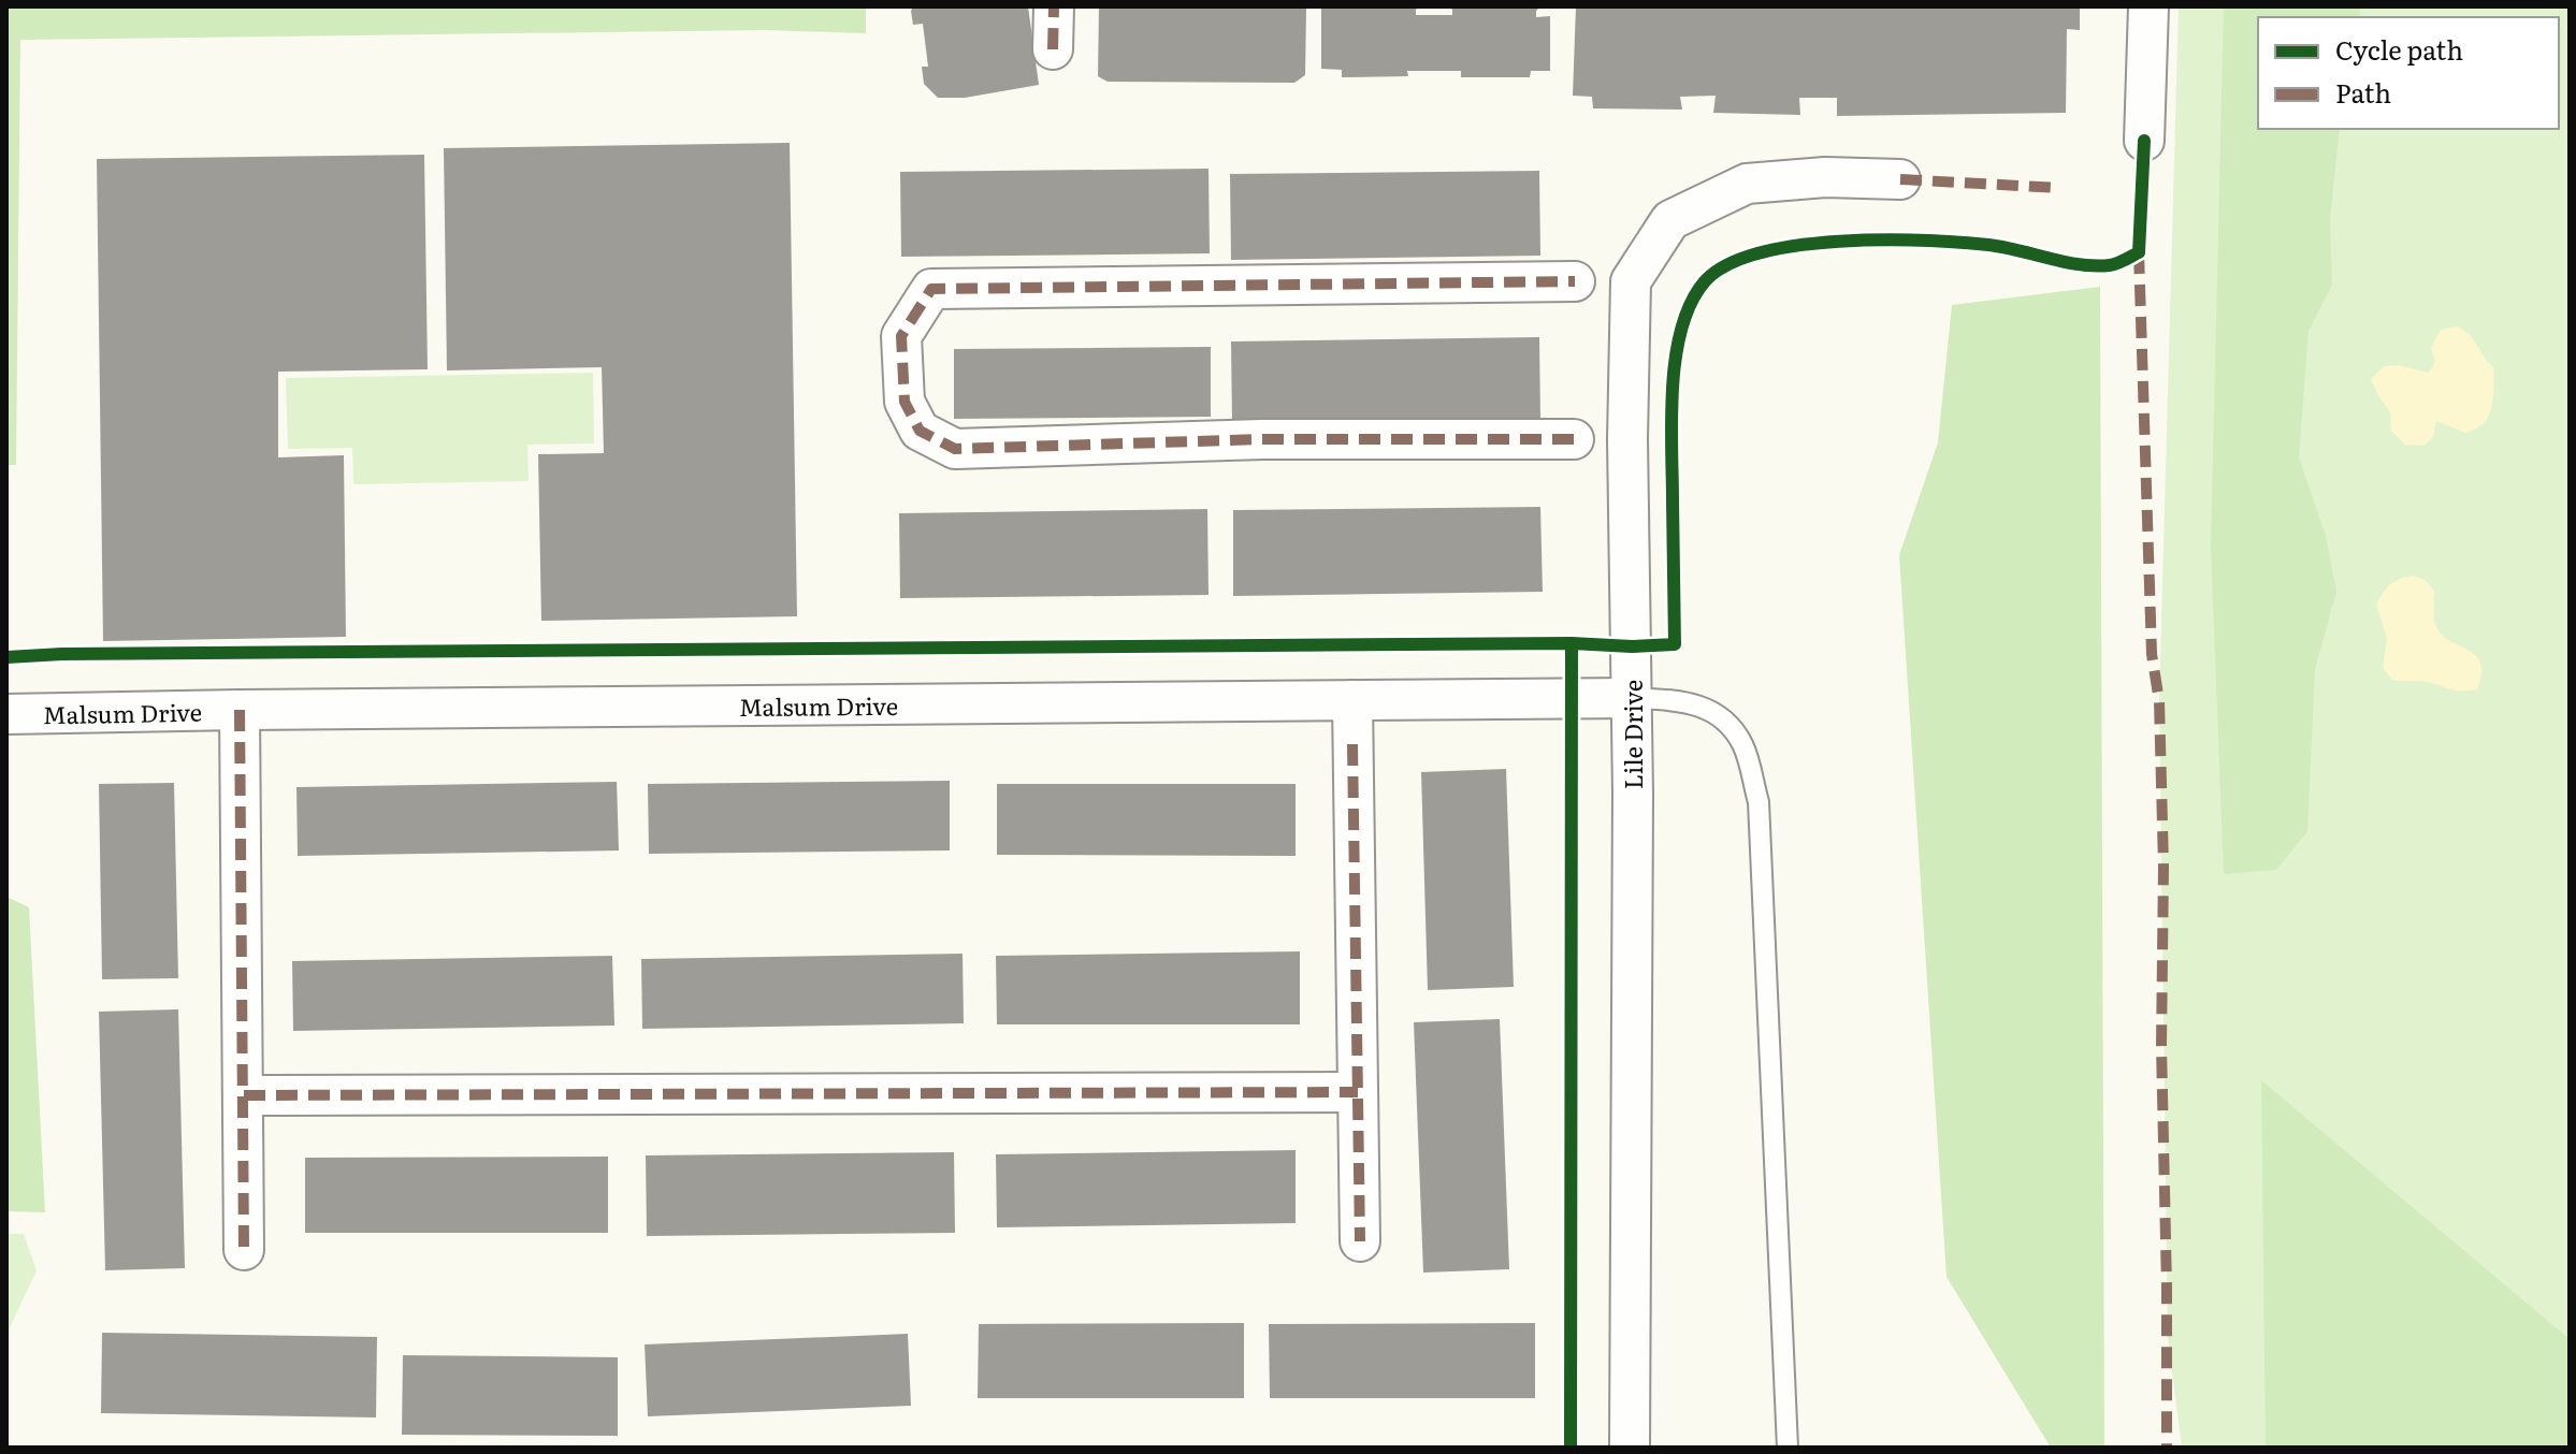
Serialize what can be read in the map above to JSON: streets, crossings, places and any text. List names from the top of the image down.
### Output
{
  "streets": {
    "street": ["Malsum Drive", "Lile Drive"]
  },
  "crossings": [
    ["Malsum Drive", "Lile Drive"]
  ],
  "legend": ["Cycle path", "Path"]
}
